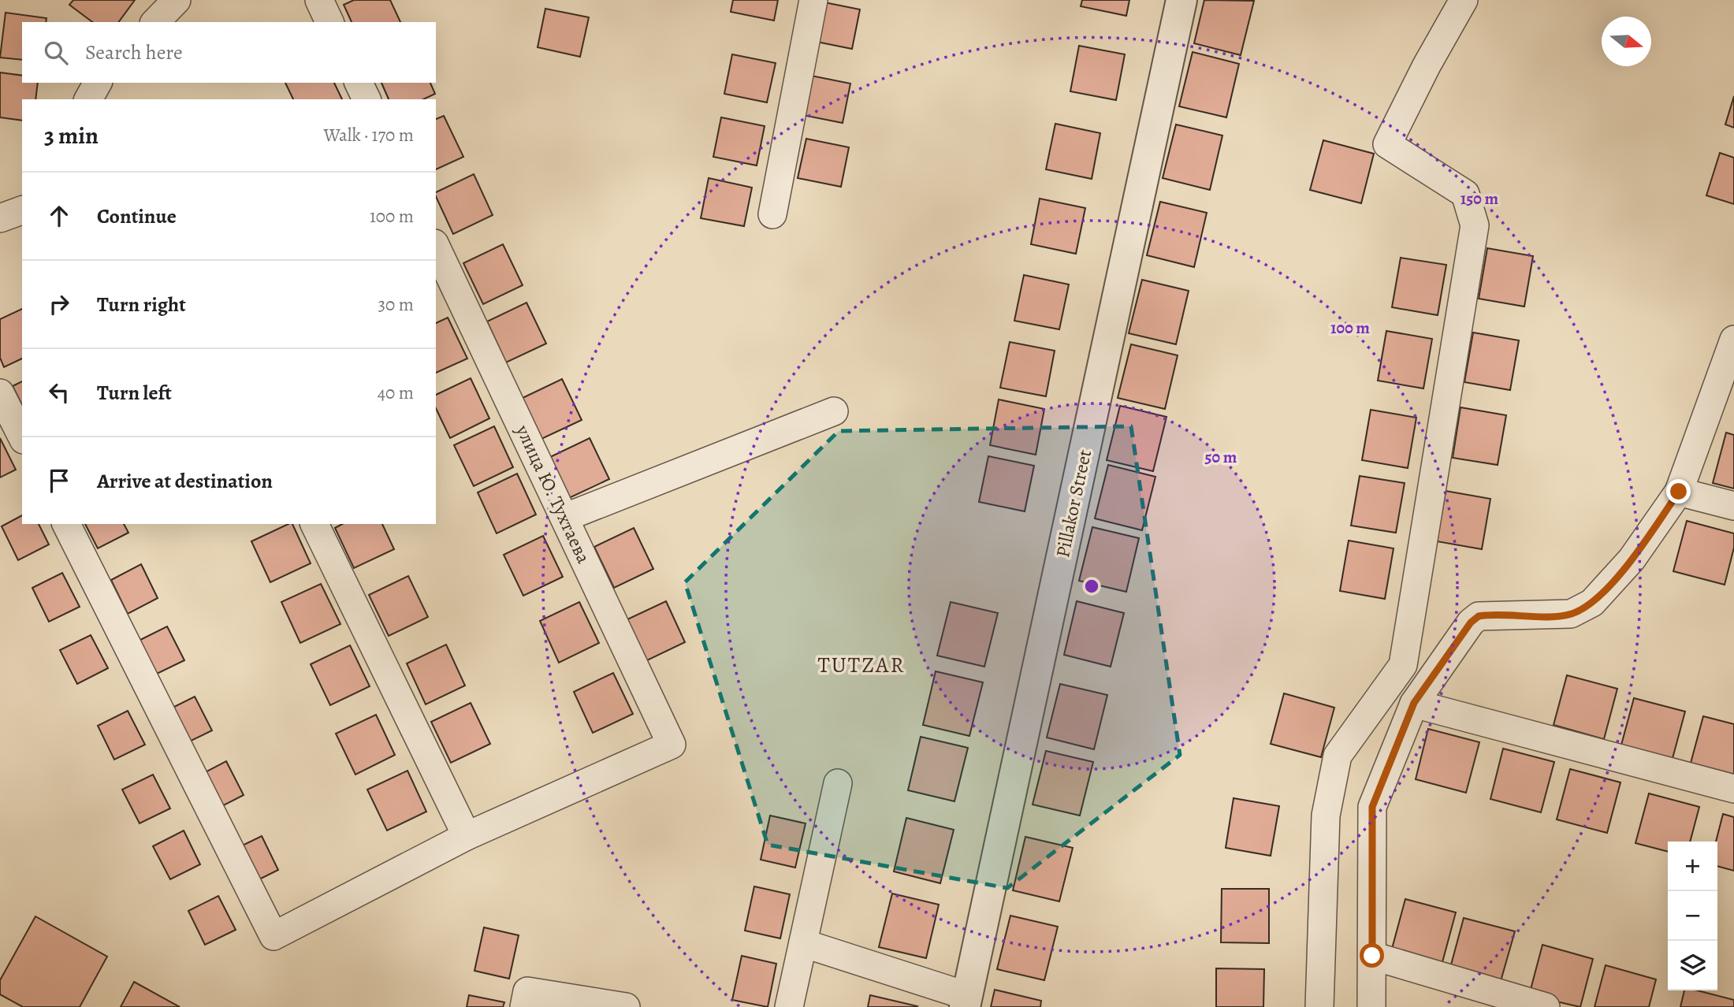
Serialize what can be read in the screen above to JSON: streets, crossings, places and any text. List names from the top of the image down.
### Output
{
  "streets": {
    "street": ["улица Ю. Тухтаева", "Pillakor Street"]
  },
  "districts": ["TUTZAR"],
  "north": "right",
  "page": {
    "search": "Search here",
    "heading": ["3 min", "Walk · 170 m"],
    "list": [
      ["Continue", "100 m"],
      ["Turn right", "30 m"],
      ["Turn left", "40 m"],
      "Arrive at destination"
    ],
    "map_buttons": ["+", "−"]
  },
  "rings": ["150 m", "100 m", "50 m"]
}
